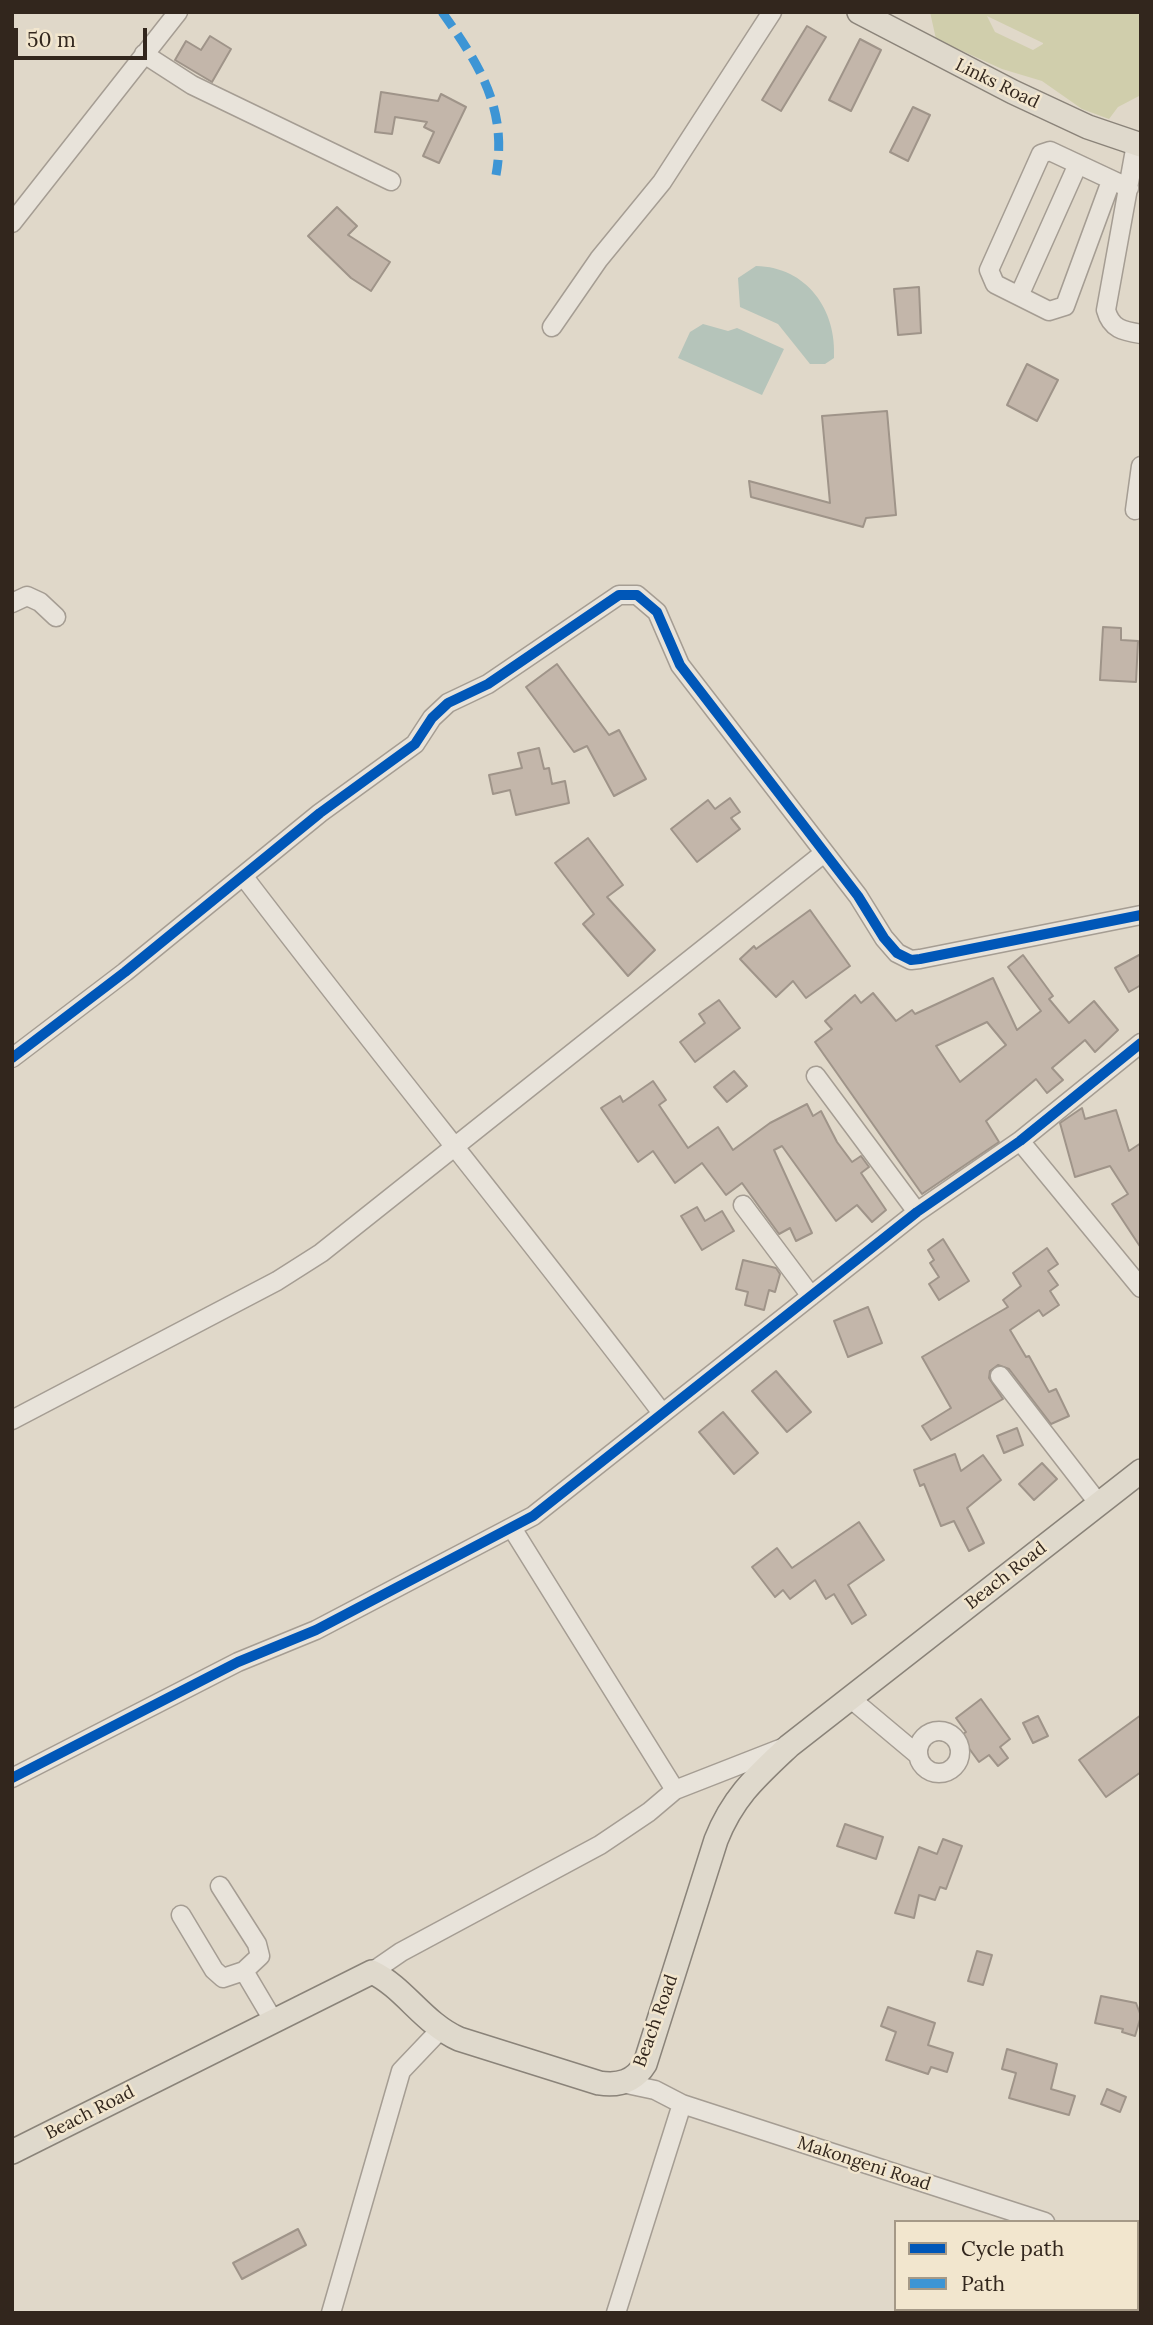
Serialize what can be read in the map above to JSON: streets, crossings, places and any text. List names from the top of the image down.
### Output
{
  "streets": {
    "main road": ["Links Road", "Beach Road"],
    "street": ["Makongeni Road"]
  },
  "crossings": [
    ["Beach Road", "Makongeni Road"]
  ],
  "legend": ["Cycle path", "Path"],
  "scale_bar": "50 m"
}
